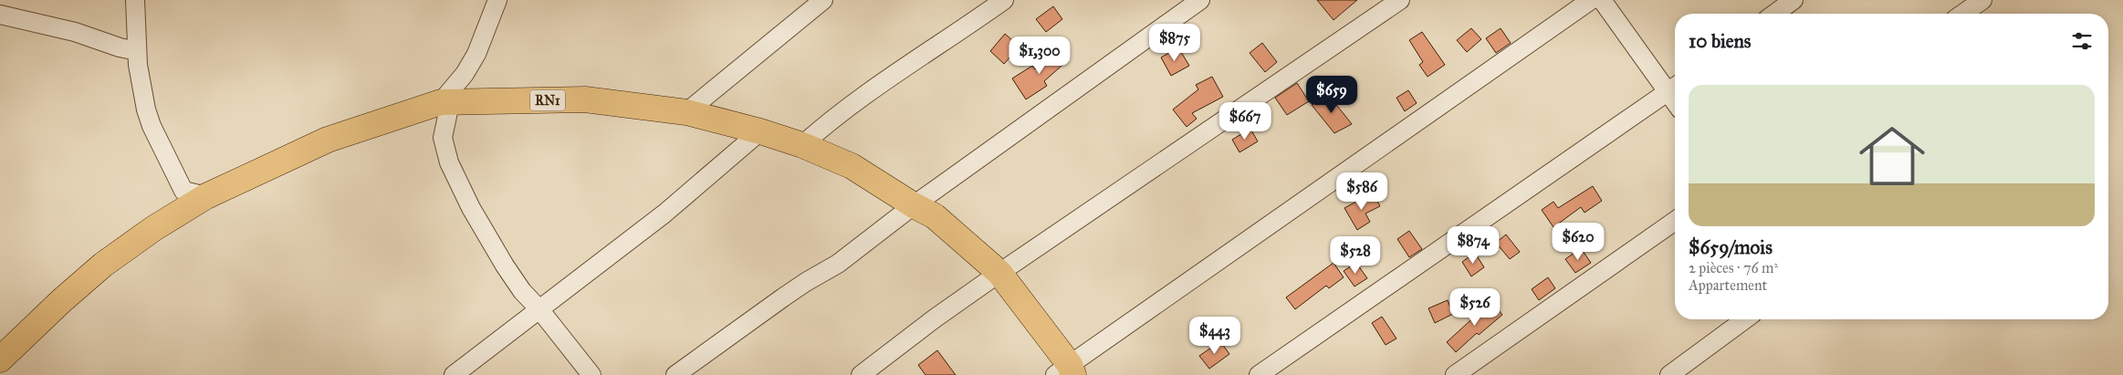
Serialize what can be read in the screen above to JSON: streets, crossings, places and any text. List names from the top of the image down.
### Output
{
  "streets": {
    "highway": ["RN1"]
  },
  "page": {
    "heading": "10 biens",
    "price": [
      "$875",
      "$1,300",
      "$659",
      "$667",
      "$586",
      "$620",
      "$874",
      "$528",
      "$526",
      "$443"
    ],
    "list": [
      {
        "name": "$659/mois",
        "note": "2 pièces · 76 m² · Appartement"
      }
    ]
  }
}
